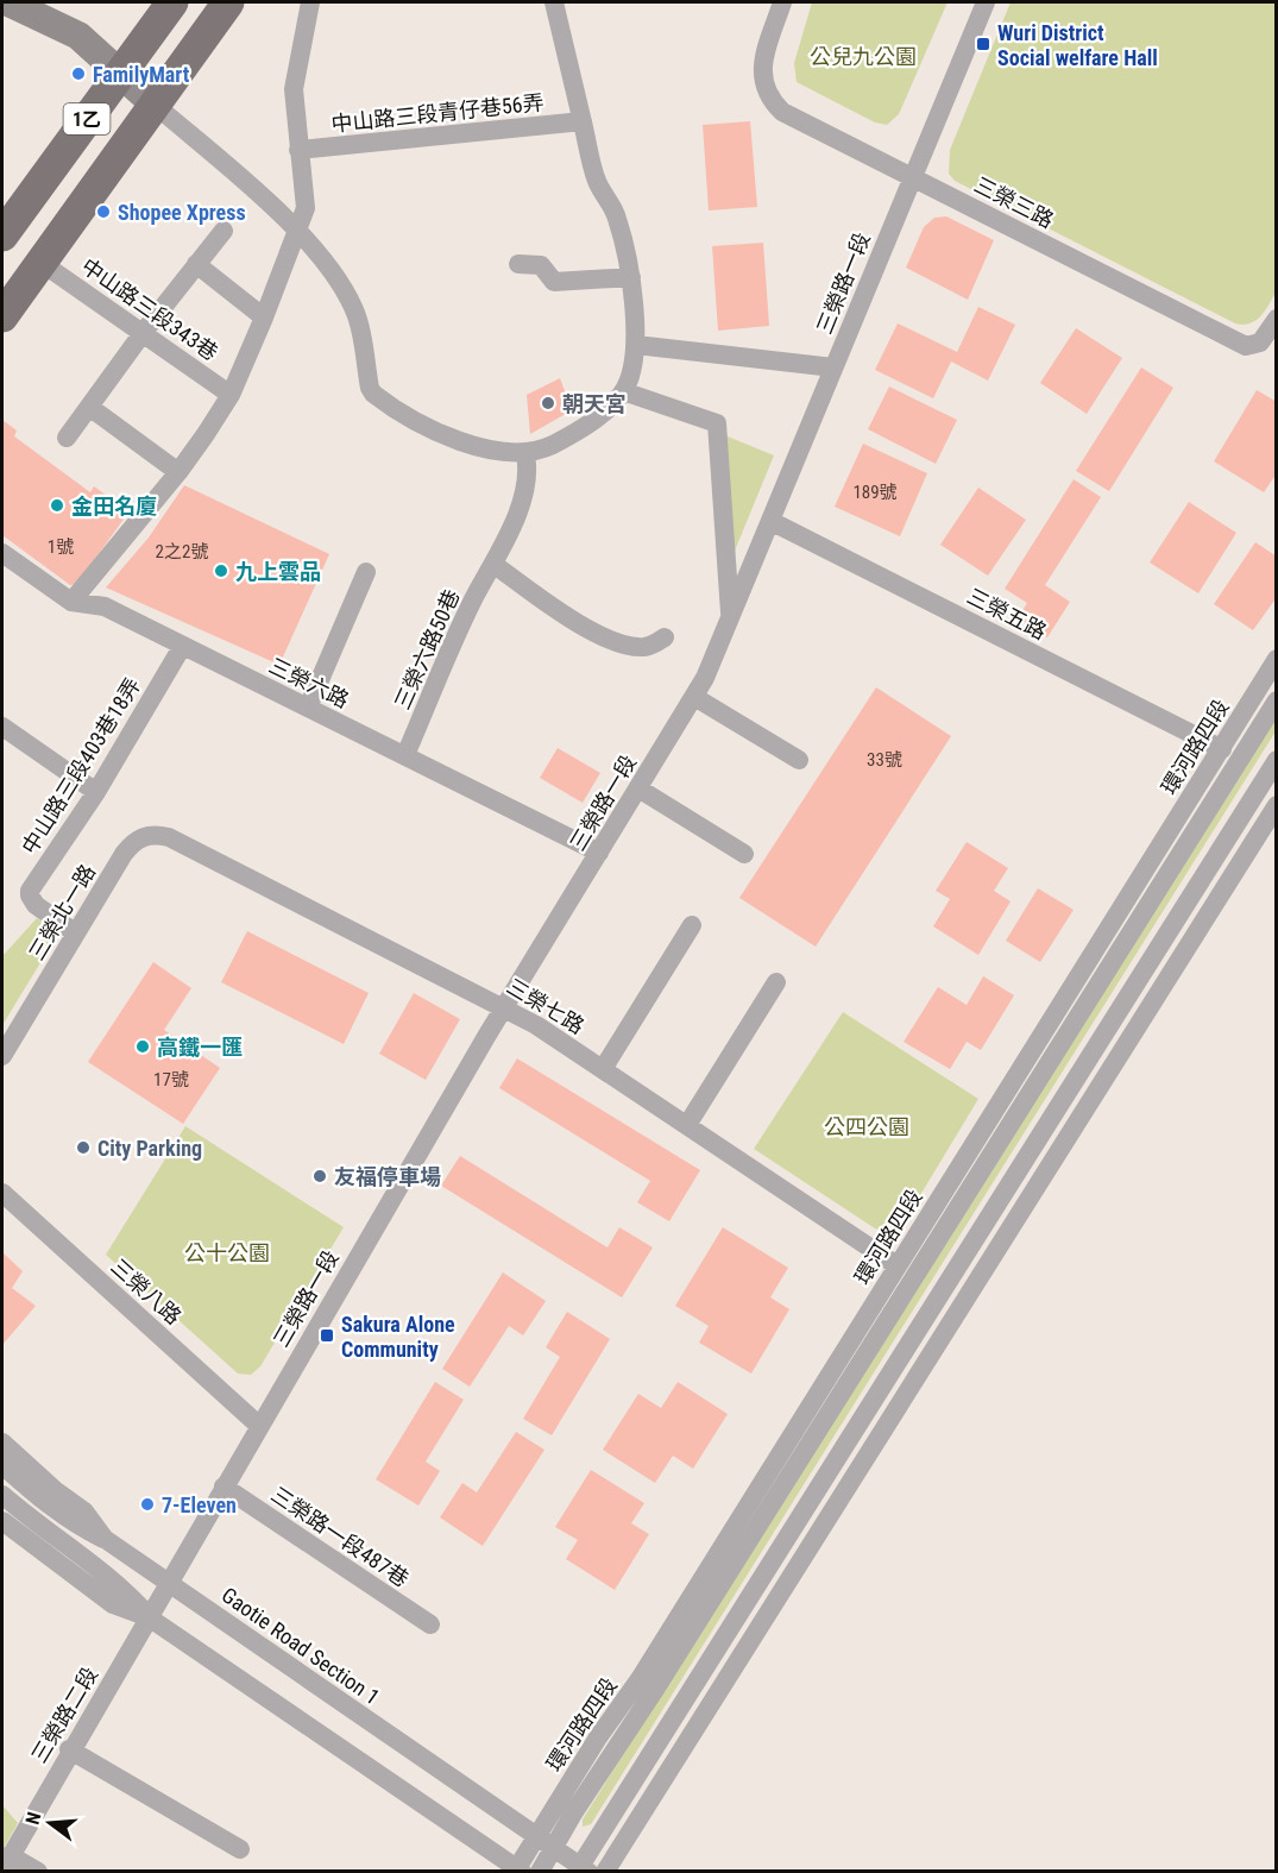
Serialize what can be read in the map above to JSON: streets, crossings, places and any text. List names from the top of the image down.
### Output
{
  "streets": {
    "main road": ["1乙"],
    "street": [
      "中山路三段青仔巷56弄",
      "三榮三路",
      "三榮路一段",
      "中山路三段343巷",
      "三榮五路",
      "三榮六路50巷",
      "三榮六路",
      "環河路四段",
      "中山路三段403巷18弄",
      "三榮北一路",
      "三榮七路",
      "三榮八路",
      "三榮路一段487巷",
      "Gaotie Road Section 1",
      "三榮路二段"
    ]
  },
  "crossings": [
    ["1乙", "中山路三段343巷"],
    ["三榮三路", "三榮路一段"],
    ["三榮路一段", "三榮五路"],
    ["三榮路一段", "三榮六路"],
    ["三榮路一段", "三榮七路"],
    ["三榮路一段", "三榮八路"],
    ["三榮路一段", "三榮路一段487巷"],
    ["三榮路一段", "Gaotie Road Section 1"],
    ["三榮路一段", "三榮路二段"],
    ["三榮五路", "環河路四段"],
    ["三榮六路50巷", "三榮六路"],
    ["三榮六路", "中山路三段403巷18弄"],
    ["環河路四段", "三榮七路"],
    ["環河路四段", "Gaotie Road Section 1"],
    ["中山路三段403巷18弄", "三榮北一路"],
    ["三榮北一路", "三榮七路"],
    ["Gaotie Road Section 1", "三榮路二段"]
  ],
  "parks": ["公兒九公園", "公四公園", "公十公園"],
  "places": {
    "transit": ["Wuri District Social welfare Hall", "Sakura Alone Community"],
    "other": [
      "FamilyMart",
      "Shopee Xpress",
      "朝天宮",
      "金田名廈",
      "九上雲品",
      "高鐵一匯",
      "City Parking",
      "友福停車場",
      "7-Eleven"
    ]
  },
  "house_numbers": [
    "189號",
    "1號",
    "2之2號",
    "33號",
    "17號"
  ],
  "north": "left"
}
